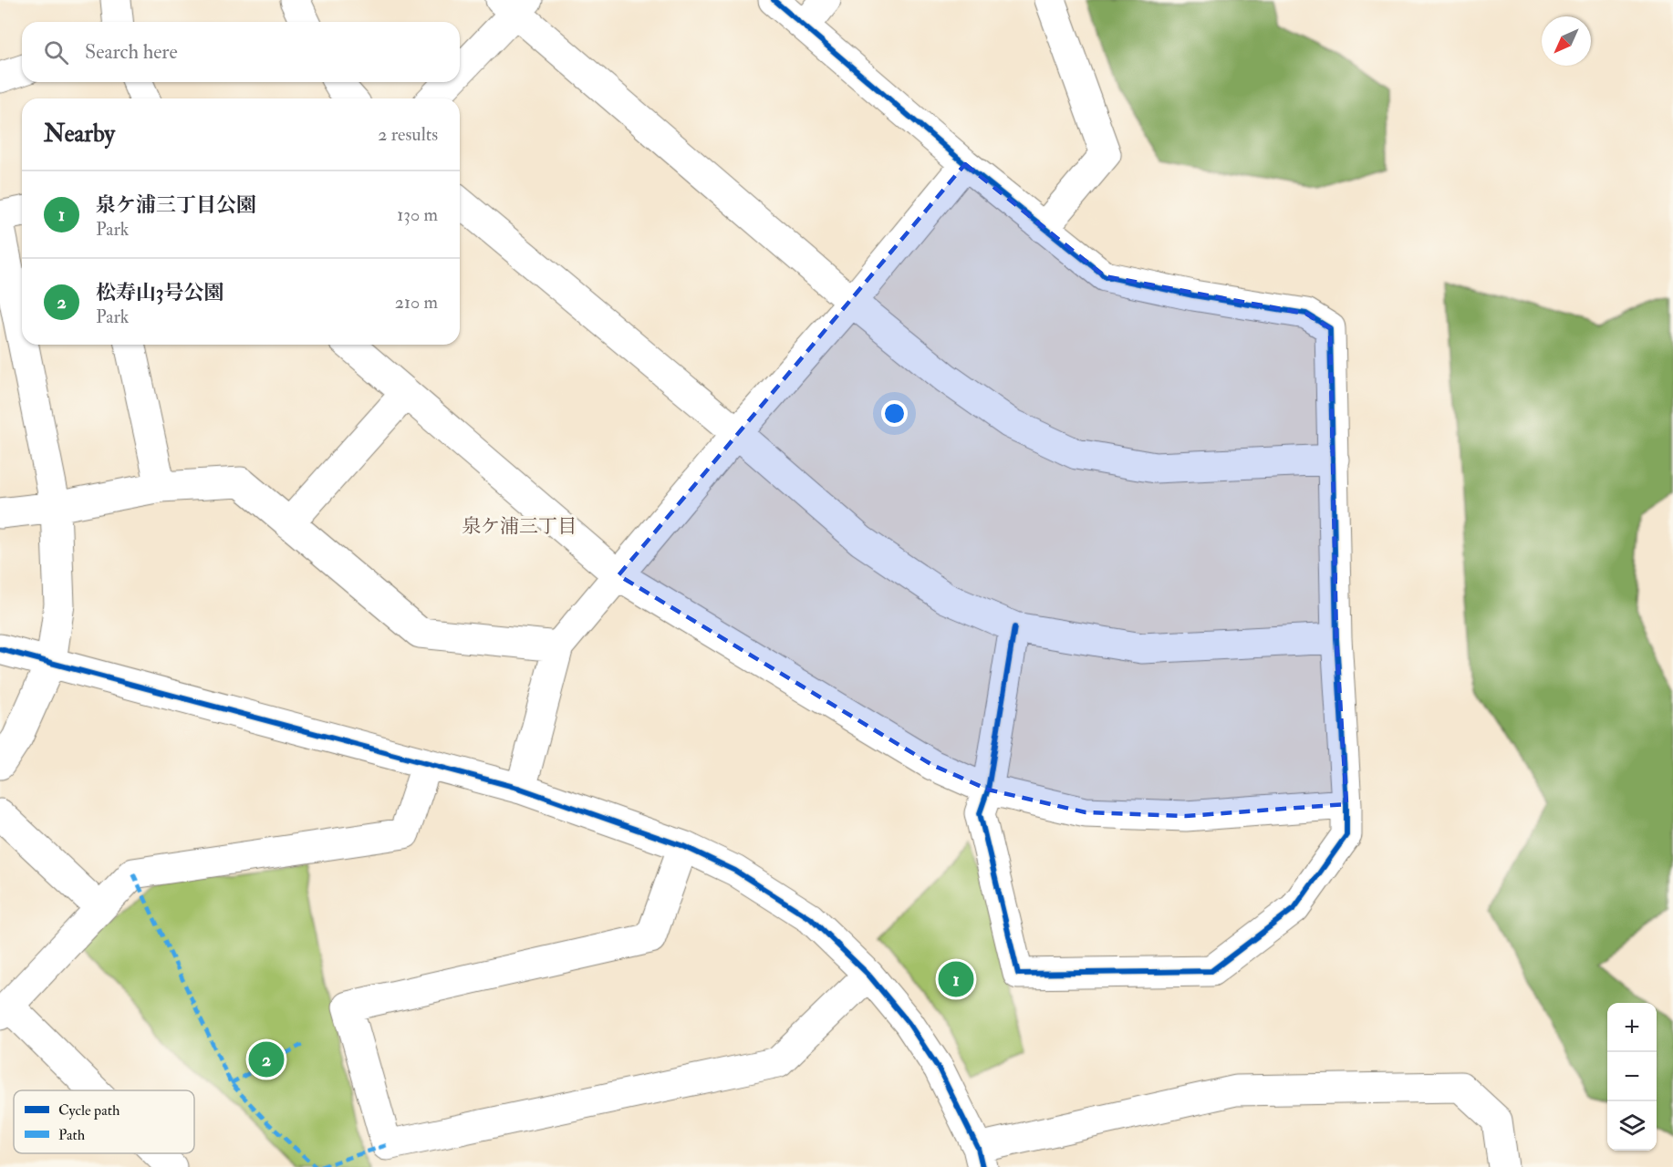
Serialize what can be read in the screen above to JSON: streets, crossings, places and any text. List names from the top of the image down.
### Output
{
  "districts": ["泉ケ浦三丁目"],
  "legend": ["Cycle path", "Path"],
  "north": "bottom left",
  "page": {
    "search": "Search here",
    "heading": ["Nearby", "2 results"],
    "list": [
      {
        "mark": "1",
        "name": "泉ケ浦三丁目公園",
        "note": "Park",
        "value": "130 m"
      },
      {
        "mark": "2",
        "name": "松寿山3号公園",
        "note": "Park",
        "value": "210 m"
      }
    ],
    "pins": ["1", "2"],
    "map_buttons": ["+", "−"]
  }
}
